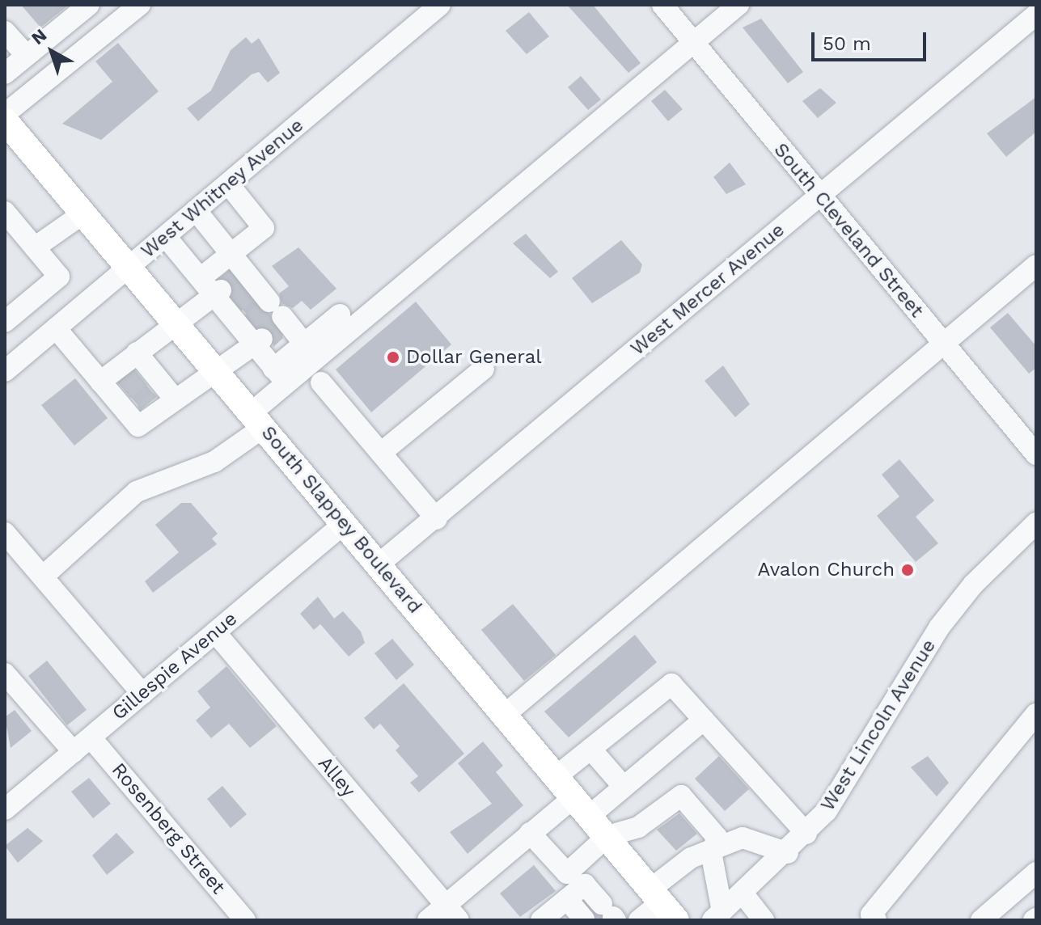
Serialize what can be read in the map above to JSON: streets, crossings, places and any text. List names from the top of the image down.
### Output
{
  "streets": {
    "main road": ["South Slappey Boulevard"],
    "street": [
      "West Whitney Avenue",
      "South Cleveland Street",
      "West Mercer Avenue",
      "Gillespie Avenue",
      "West Lincoln Avenue",
      "Alley",
      "Rosenberg Street"
    ]
  },
  "crossings": [
    ["West Whitney Avenue", "South Slappey Boulevard"],
    ["South Cleveland Street", "West Mercer Avenue"],
    ["West Mercer Avenue", "South Slappey Boulevard"],
    ["South Slappey Boulevard", "Gillespie Avenue"],
    ["Gillespie Avenue", "Alley"],
    ["Gillespie Avenue", "Rosenberg Street"]
  ],
  "places": ["Dollar General", "Avalon Church"],
  "scale_bar": "50 m",
  "north": "top left"
}
